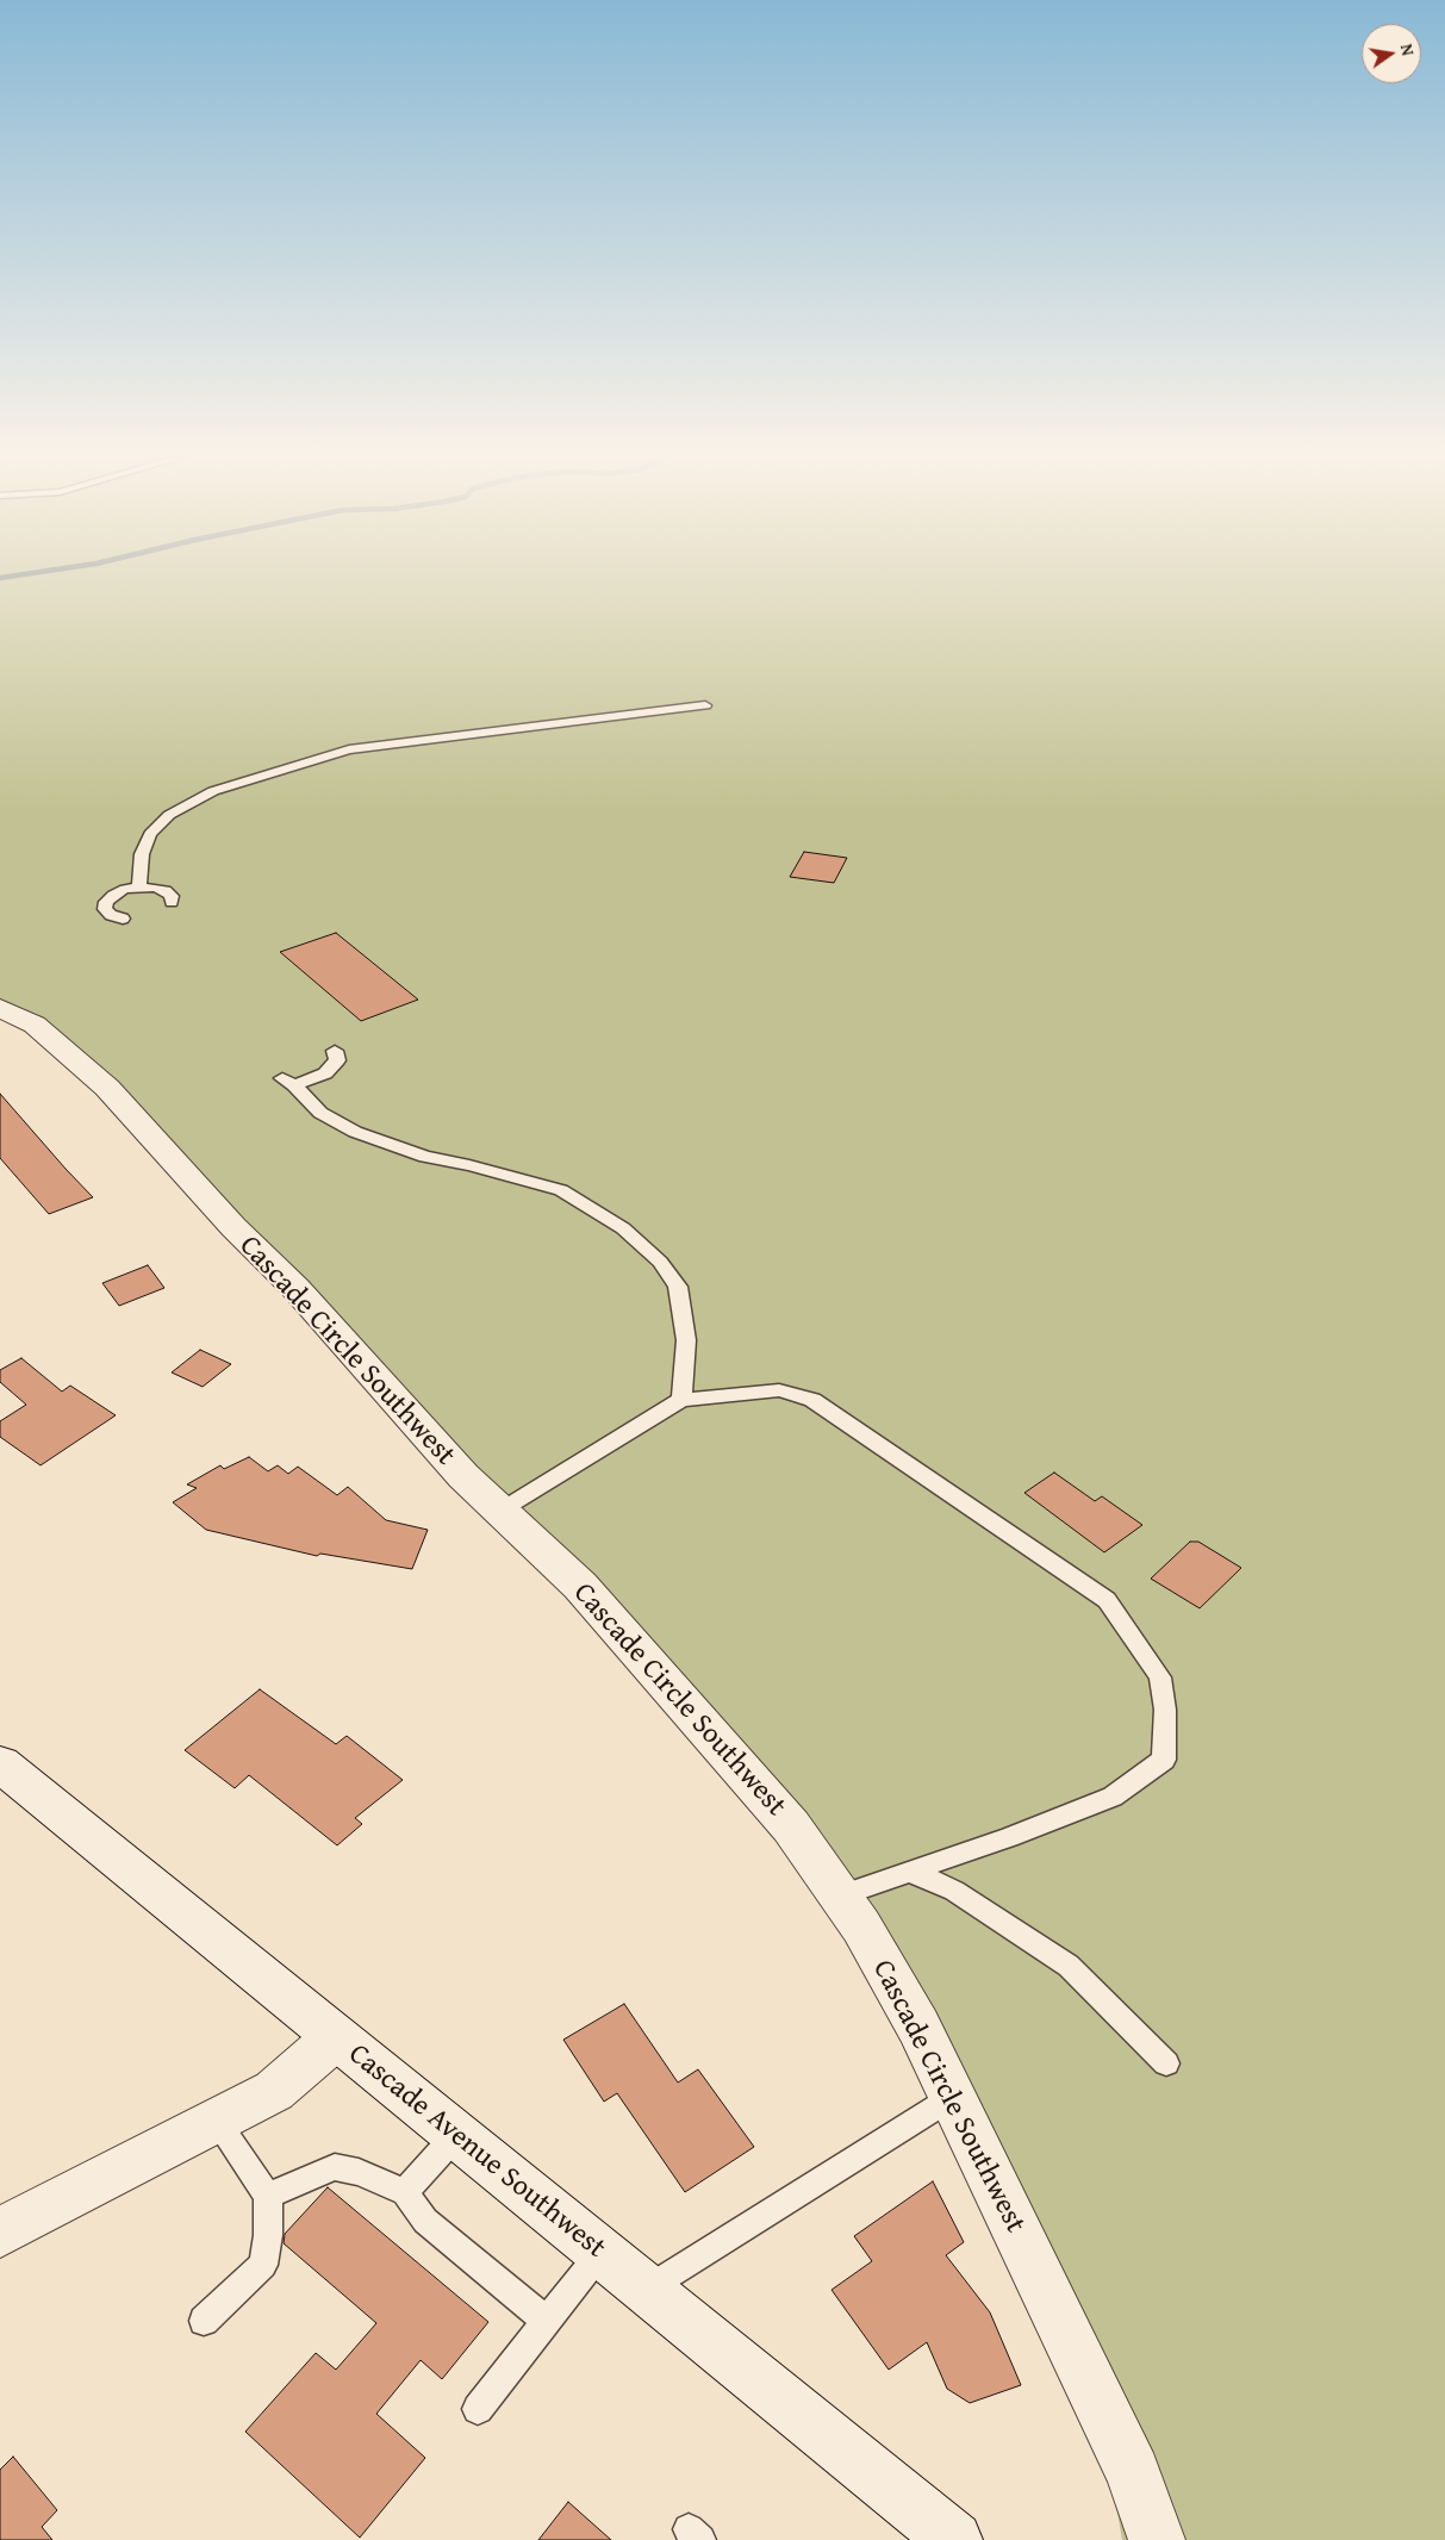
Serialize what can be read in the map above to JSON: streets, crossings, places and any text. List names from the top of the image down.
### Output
{
  "streets": {
    "street": ["Cascade Circle Southwest", "Cascade Avenue Southwest"]
  },
  "north": "right"
}
